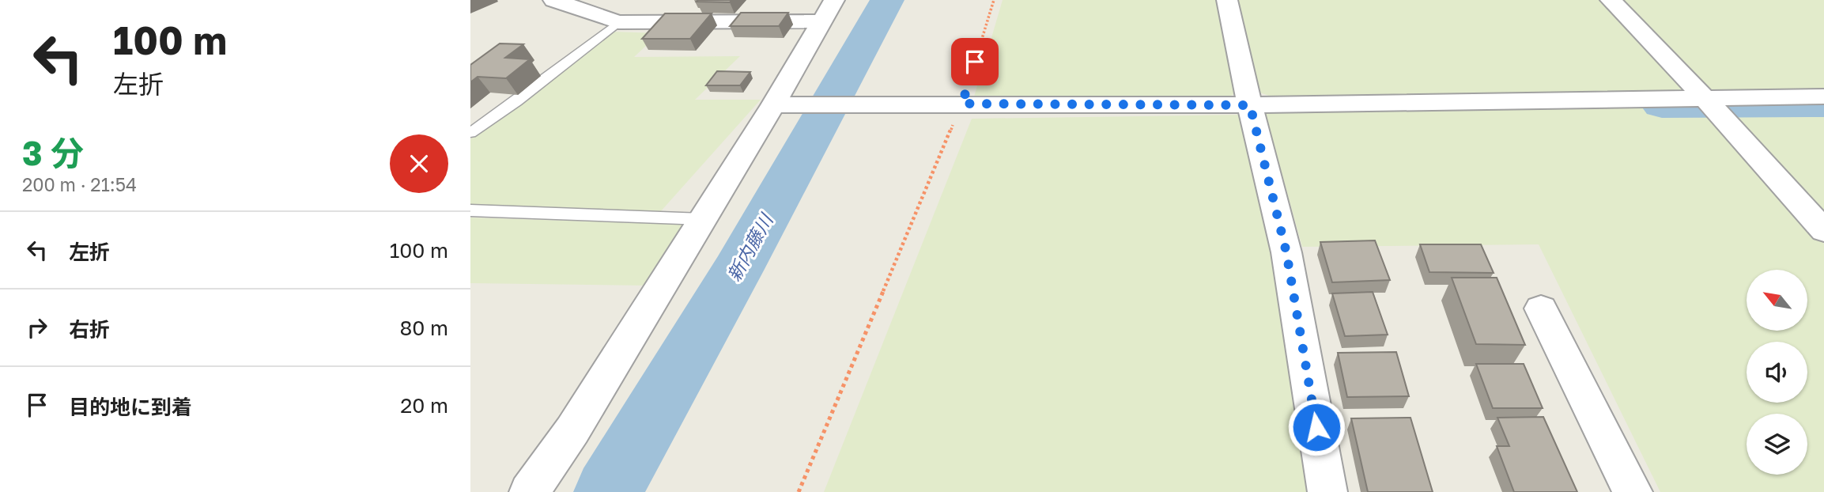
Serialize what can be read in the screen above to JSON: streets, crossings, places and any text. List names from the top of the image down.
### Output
{
  "water": ["新内藤川"],
  "north": "top left",
  "page": {
    "turn": ["100 m", "左折"],
    "heading": ["3 分", "200 m · 21:54"],
    "list": [
      {
        "name": "左折",
        "value": "100 m"
      },
      {
        "name": "右折",
        "value": "80 m"
      },
      {
        "name": "目的地に到着",
        "value": "20 m"
      }
    ]
  }
}
